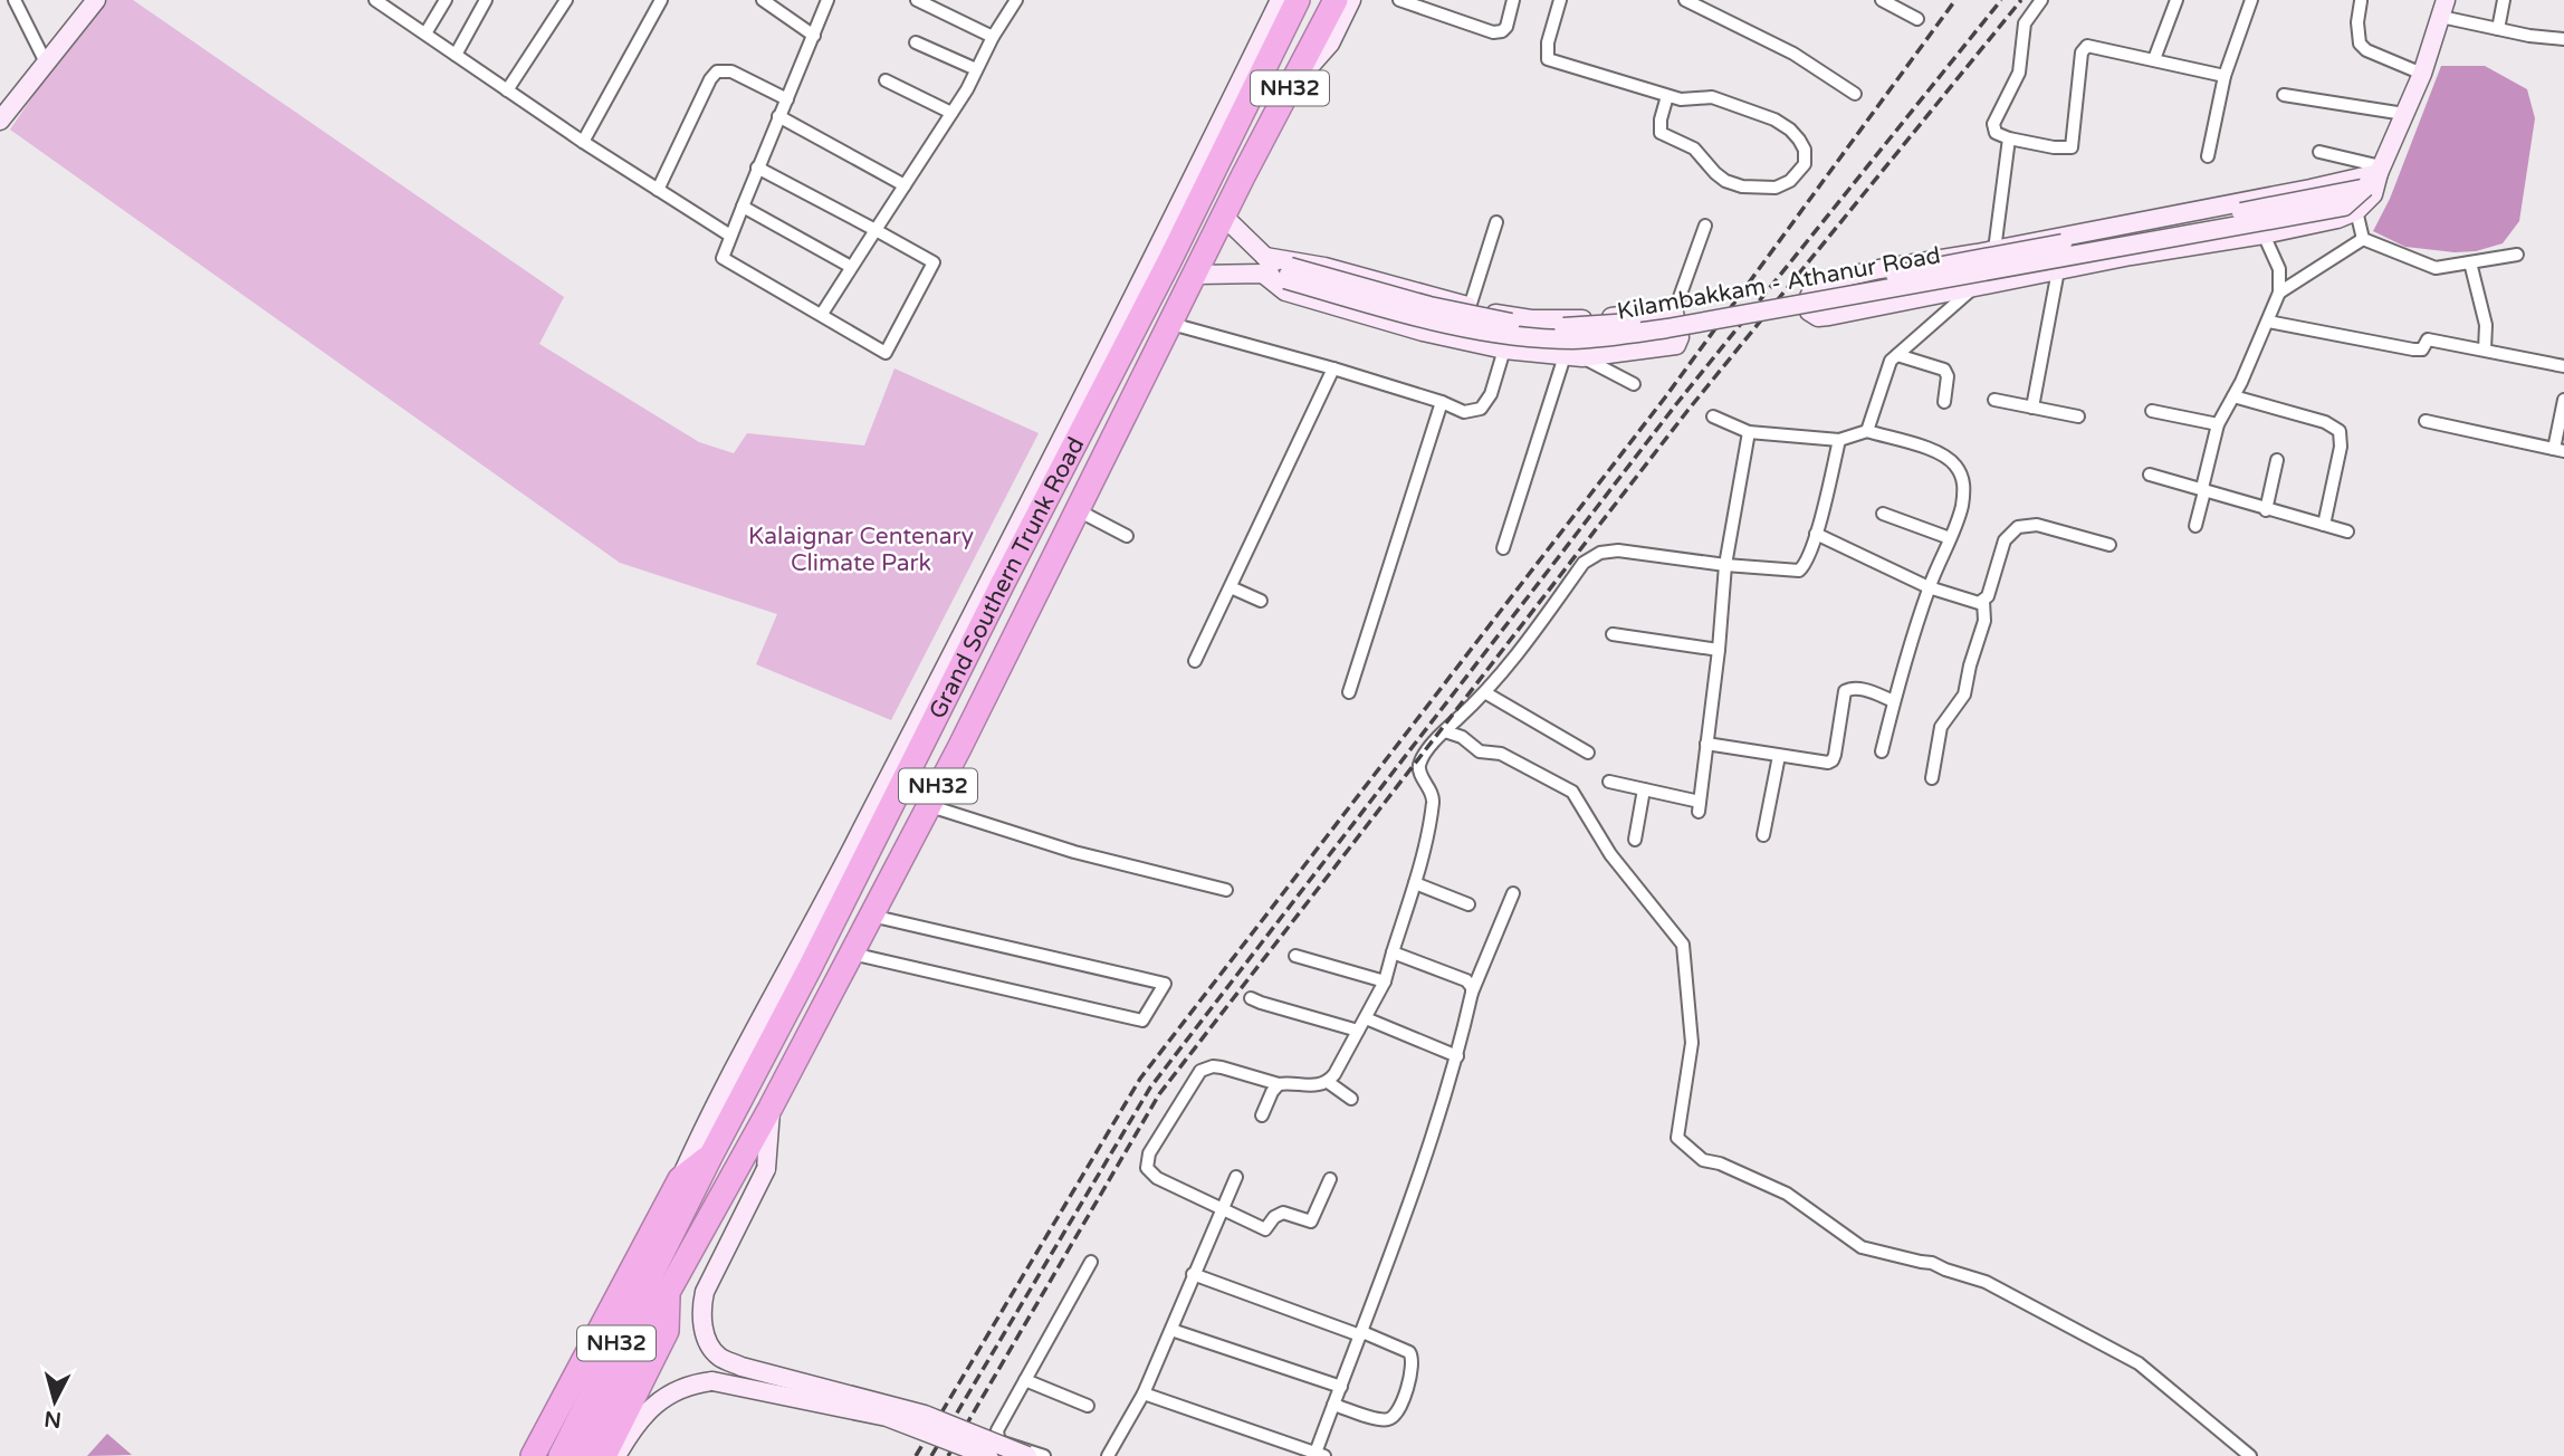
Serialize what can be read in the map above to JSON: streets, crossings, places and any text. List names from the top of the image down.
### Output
{
  "streets": {
    "highway": ["NH32", "Grand Southern Trunk Road"],
    "street": ["Kilambakkam - Athanur Road"]
  },
  "crossings": [
    ["NH32", "Kilambakkam - Athanur Road"],
    ["NH32", "Grand Southern Trunk Road"],
    ["Kilambakkam - Athanur Road", "Grand Southern Trunk Road"]
  ],
  "parks": ["Kalaignar Centenary Climate Park"],
  "north": "bottom"
}
